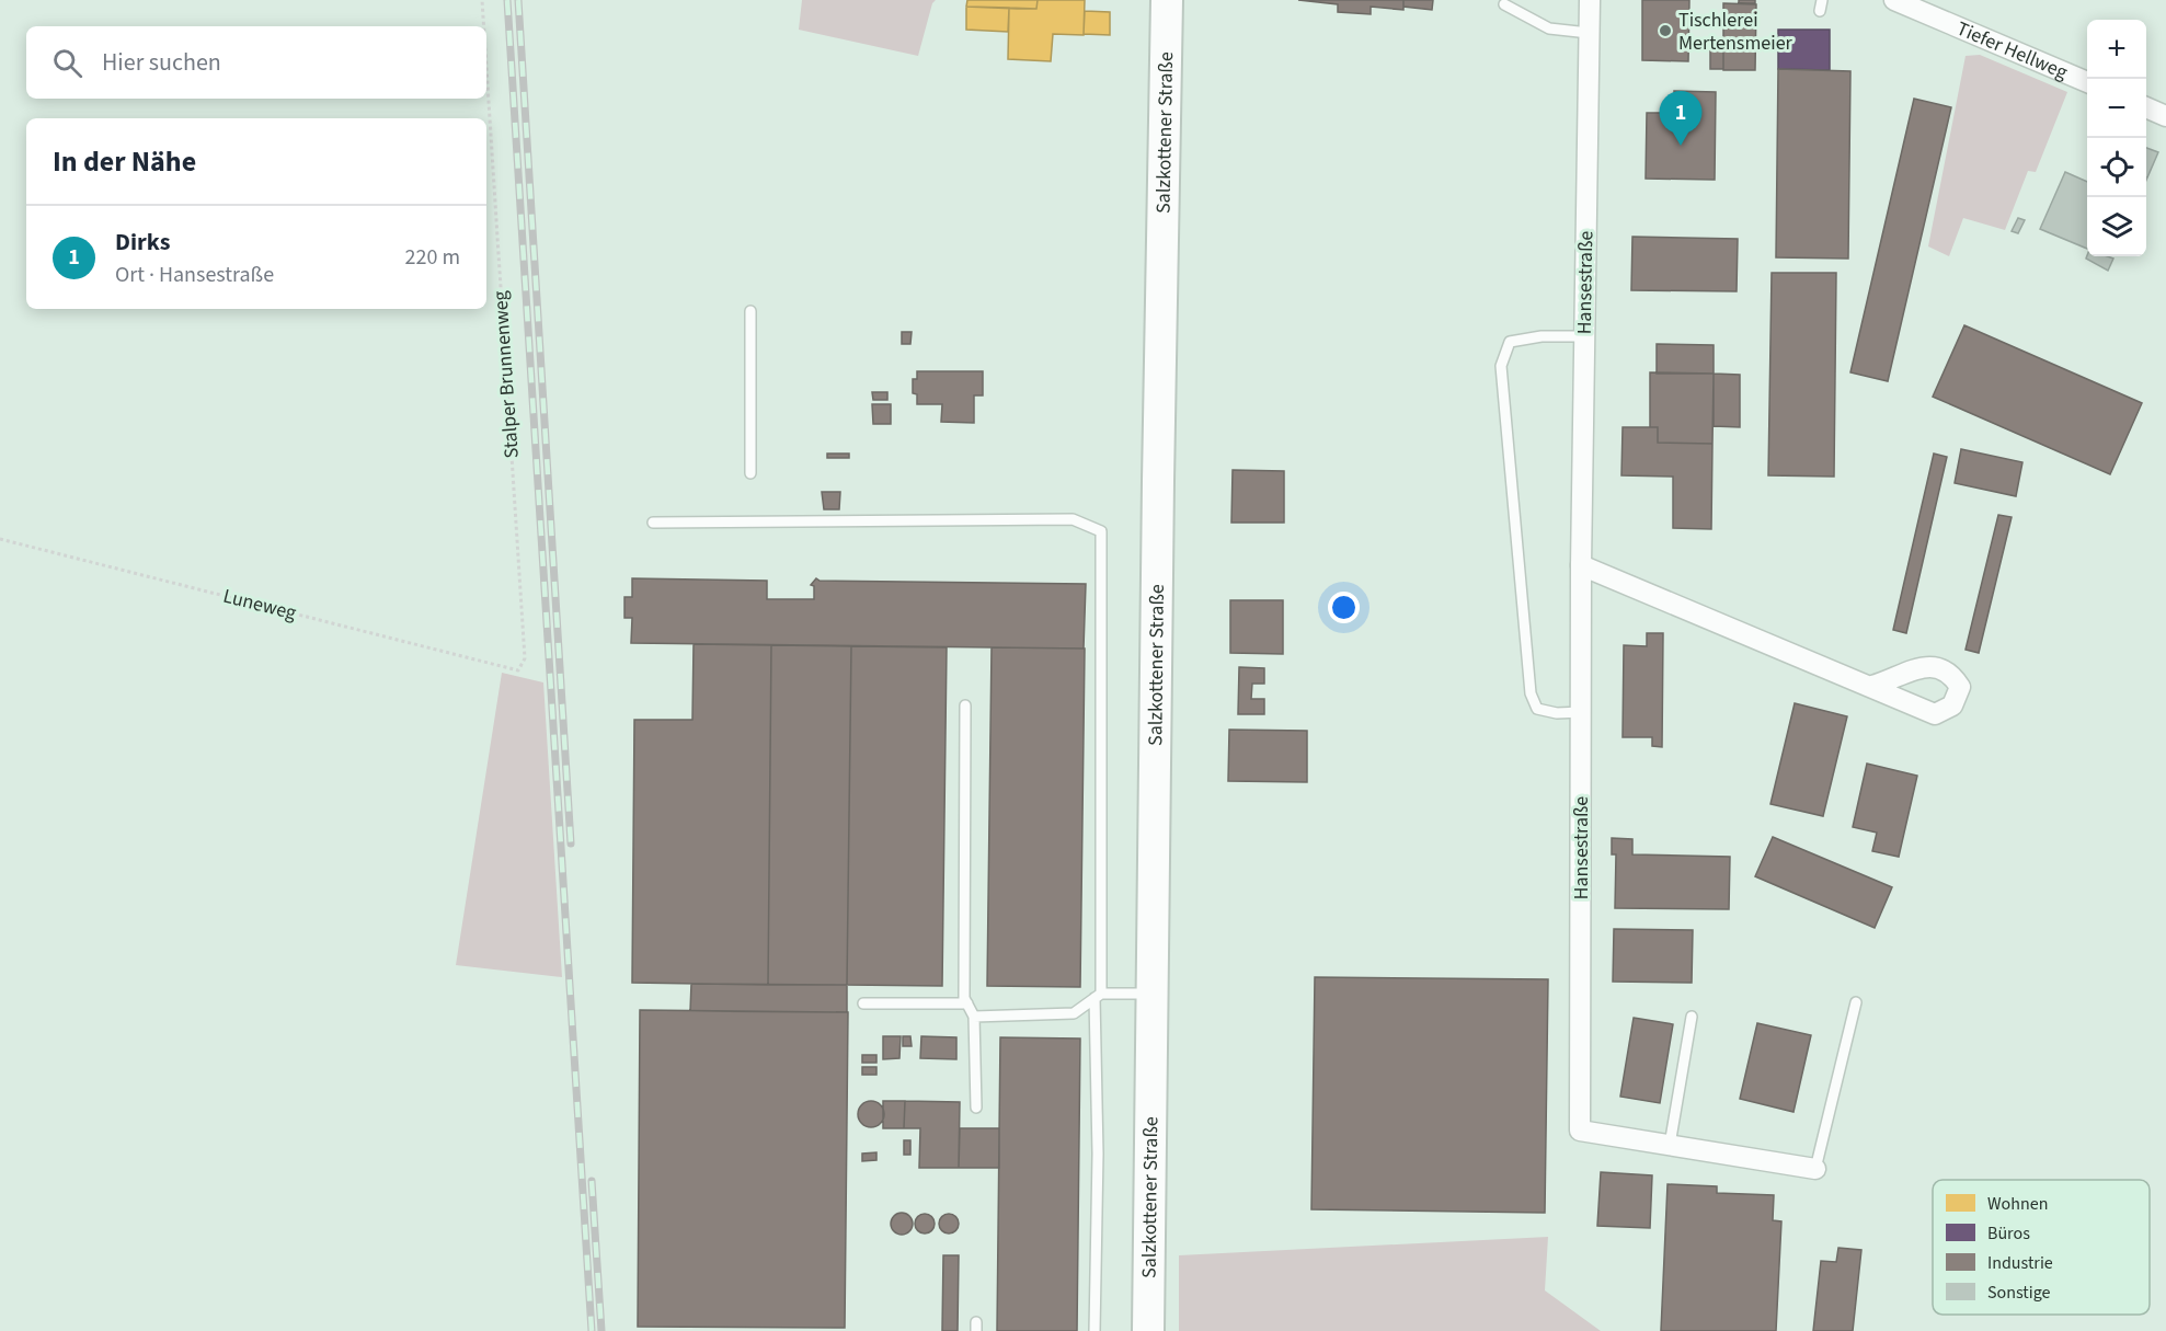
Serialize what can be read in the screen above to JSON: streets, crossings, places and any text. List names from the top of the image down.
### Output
{
  "streets": {
    "main road": ["Salzkottener Straße"],
    "street": ["Tiefer Hellweg", "Hansestraße"],
    "path": ["Stalper Brunnenweg", "Luneweg"]
  },
  "crossings": [
    ["Stalper Brunnenweg", "Luneweg"]
  ],
  "places": ["Tischlerei Mertensmeier"],
  "legend": [
    "Wohnen",
    "Büros",
    "Industrie",
    "Sonstige"
  ],
  "page": {
    "map_buttons": ["+", "−"],
    "search": "Hier suchen",
    "pins": "1",
    "heading": "In der Nähe",
    "list": [
      {
        "mark": "1",
        "name": "Dirks",
        "note": "Ort · Hansestraße",
        "value": "220 m"
      }
    ]
  }
}
